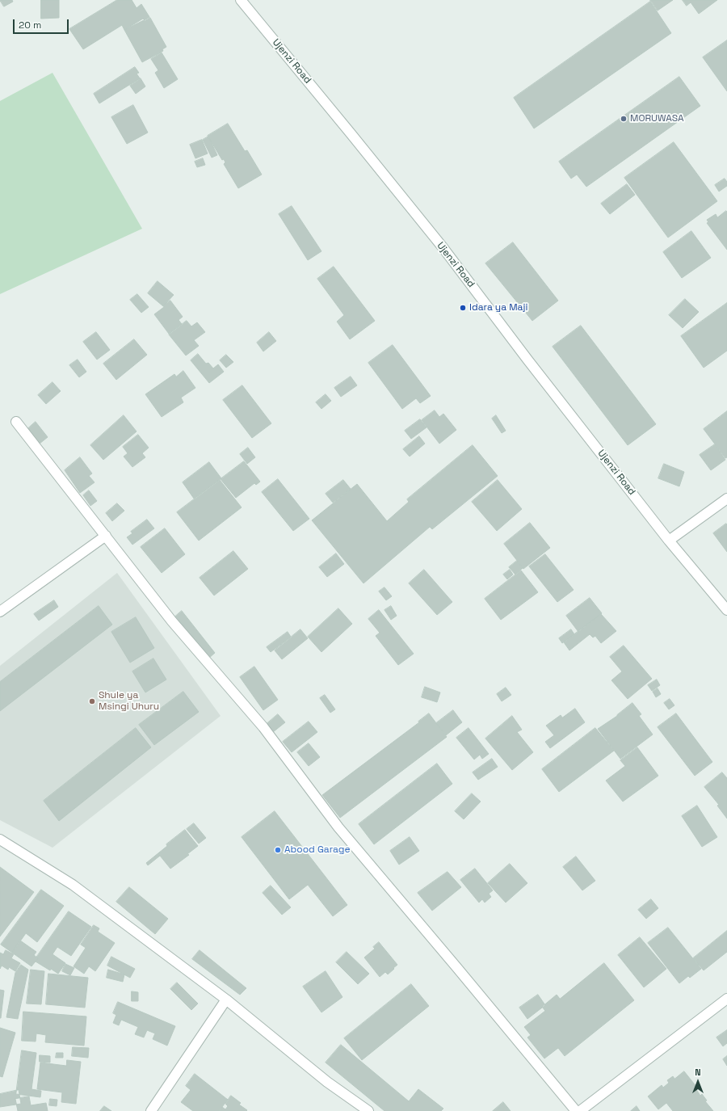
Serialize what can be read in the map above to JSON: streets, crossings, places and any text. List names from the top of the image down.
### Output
{
  "streets": {
    "street": ["Ujenzi Road"]
  },
  "places": [
    "MORUWASA",
    "Idara ya Maji",
    "Shule ya Msingi Uhuru",
    "Abood Garage"
  ],
  "scale_bar": "20 m",
  "north": "top"
}
